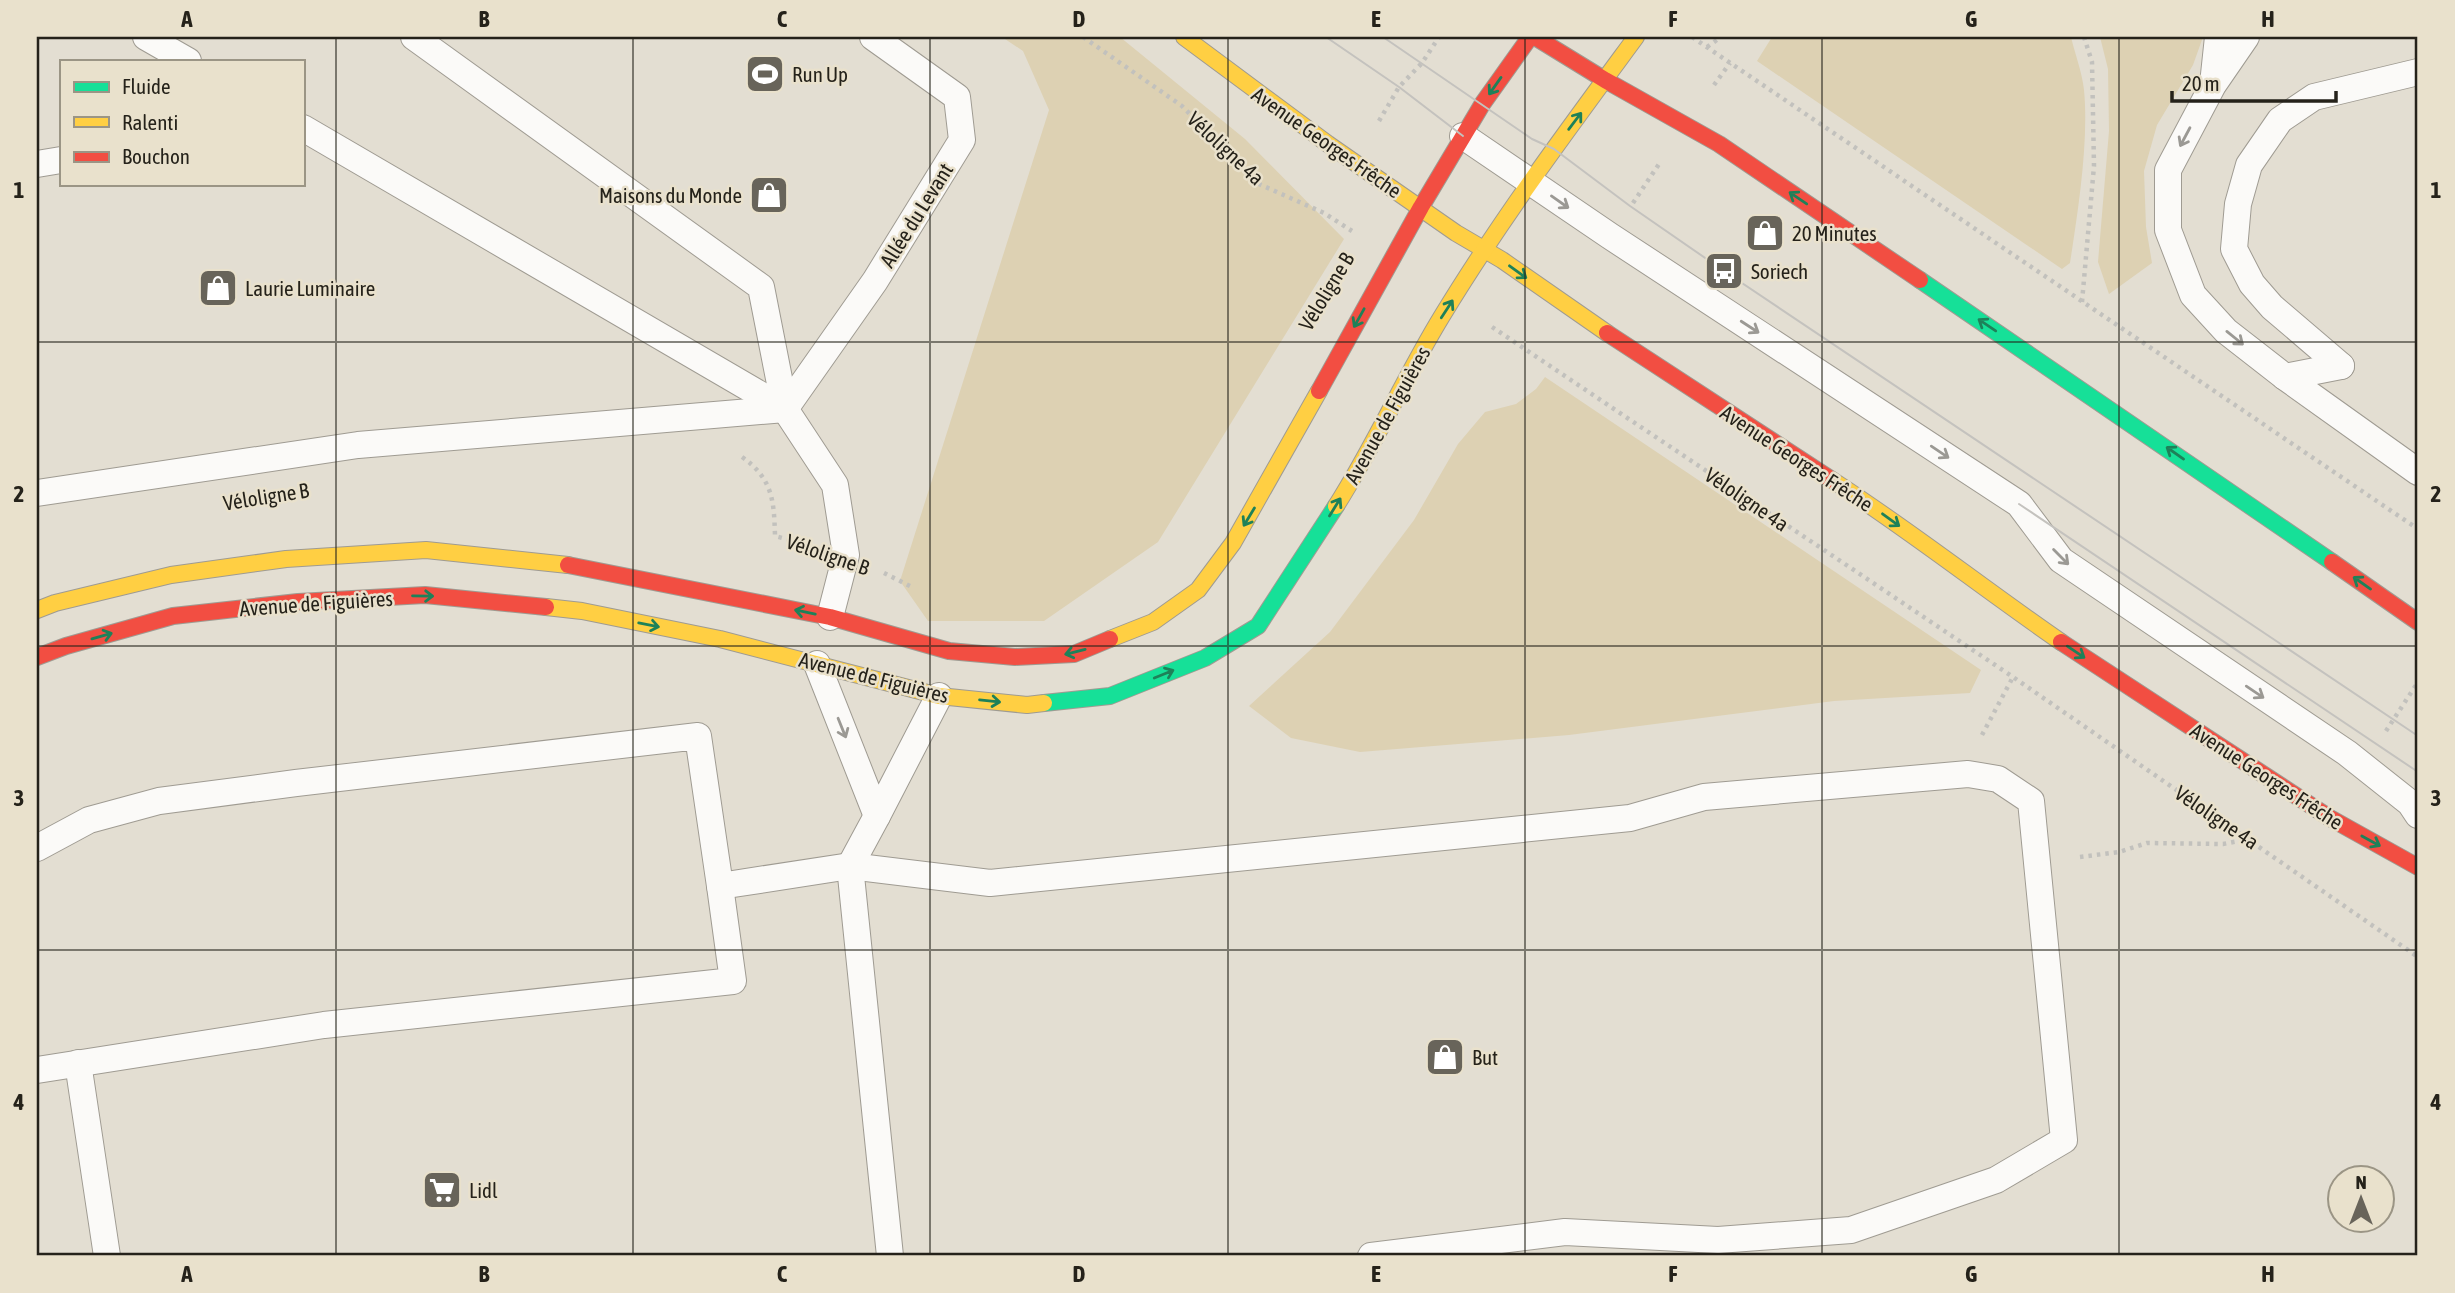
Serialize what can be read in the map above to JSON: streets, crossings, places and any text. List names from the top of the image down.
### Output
{
  "streets": {
    "main road": ["Avenue Georges Frêche", "Avenue de Figuières"],
    "lane": ["Allée du Levant"],
    "path": ["Véloligne 4a", "Véloligne B"]
  },
  "crossings": [
    ["Avenue Georges Frêche", "Avenue de Figuières"],
    ["Véloligne 4a", "Avenue de Figuières"]
  ],
  "one_way": ["Avenue Georges Frêche"],
  "places": {
    "sports": ["Run Up"],
    "shop": [
      "Maisons du Monde",
      "20 Minutes",
      "Laurie Luminaire",
      "But"
    ],
    "bus stop": ["Soriech"],
    "supermarket": ["Lidl"]
  },
  "legend": ["Fluide", "Ralenti", "Bouchon"],
  "scale_bar": "20 m",
  "north": "top",
  "grid": {
    "columns": [
      "A",
      "B",
      "C",
      "D",
      "E",
      "F",
      "G",
      "H"
    ],
    "rows": [
      "1",
      "2",
      "3",
      "4"
    ]
  }
}
